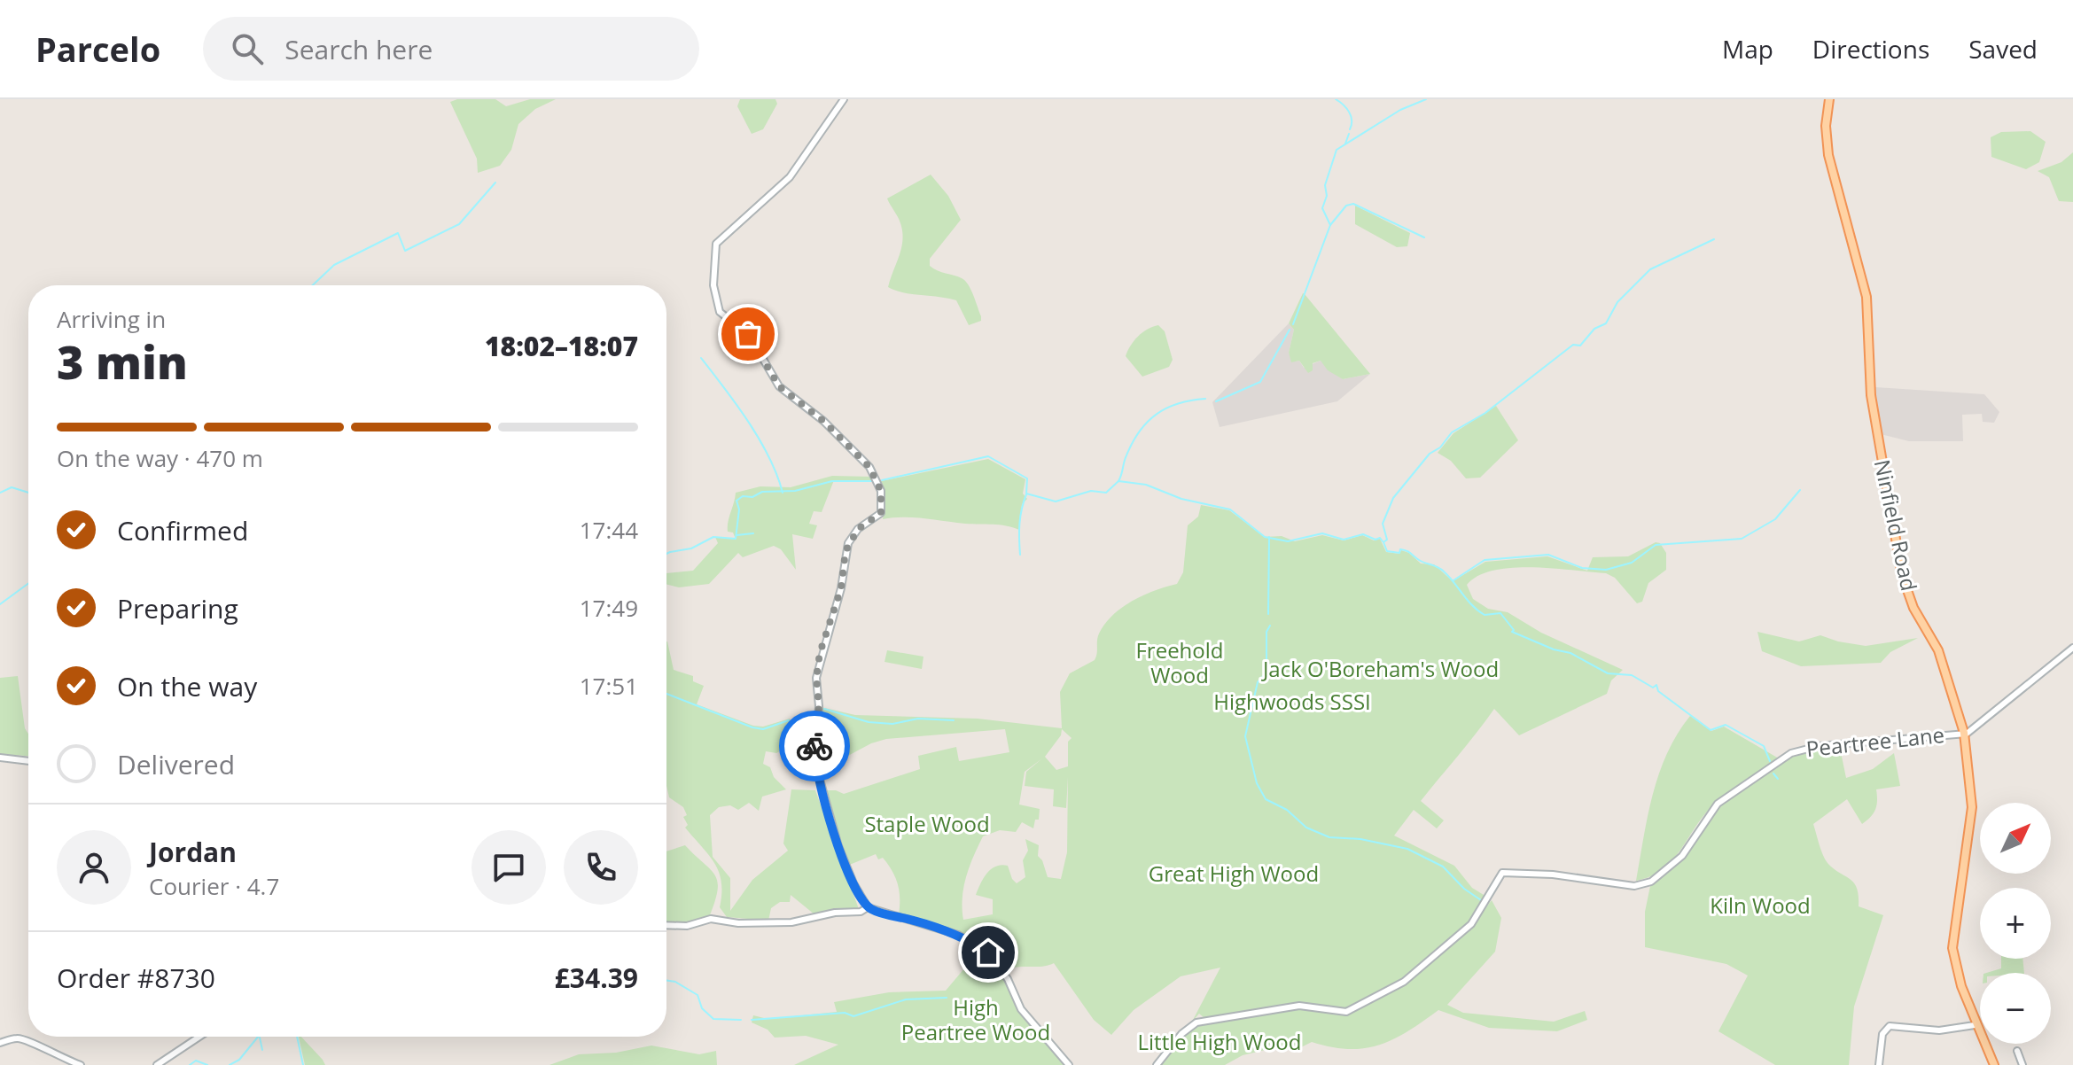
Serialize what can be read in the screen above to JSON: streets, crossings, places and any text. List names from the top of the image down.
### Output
{
  "streets": {
    "main road": ["Ninfield Road"],
    "street": ["Peartree Lane"]
  },
  "crossings": [
    ["Ninfield Road", "Peartree Lane"]
  ],
  "parks": [
    "Freehold Wood",
    "Jack O'Boreham's Wood",
    "Highwoods SSSI",
    "Staple Wood",
    "Great High Wood",
    "Kiln Wood",
    "High Peartree Wood",
    "Little High Wood"
  ],
  "north": "top right",
  "page": {
    "header": "Parcelo",
    "search": "Search here",
    "nav": ["Map", "Directions", "Saved"],
    "heading": ["3 min", "Arriving in", "18:02–18:07"],
    "panel": [
      "Jordan",
      "Courier · 4.7",
      "Order #8730",
      "£34.39"
    ],
    "bar": "On the way · 470 m",
    "list": [
      ["Confirmed", "17:44"],
      ["Preparing", "17:49"],
      ["On the way", "17:51"],
      "Delivered"
    ],
    "map_buttons": ["+", "−"]
  }
}
